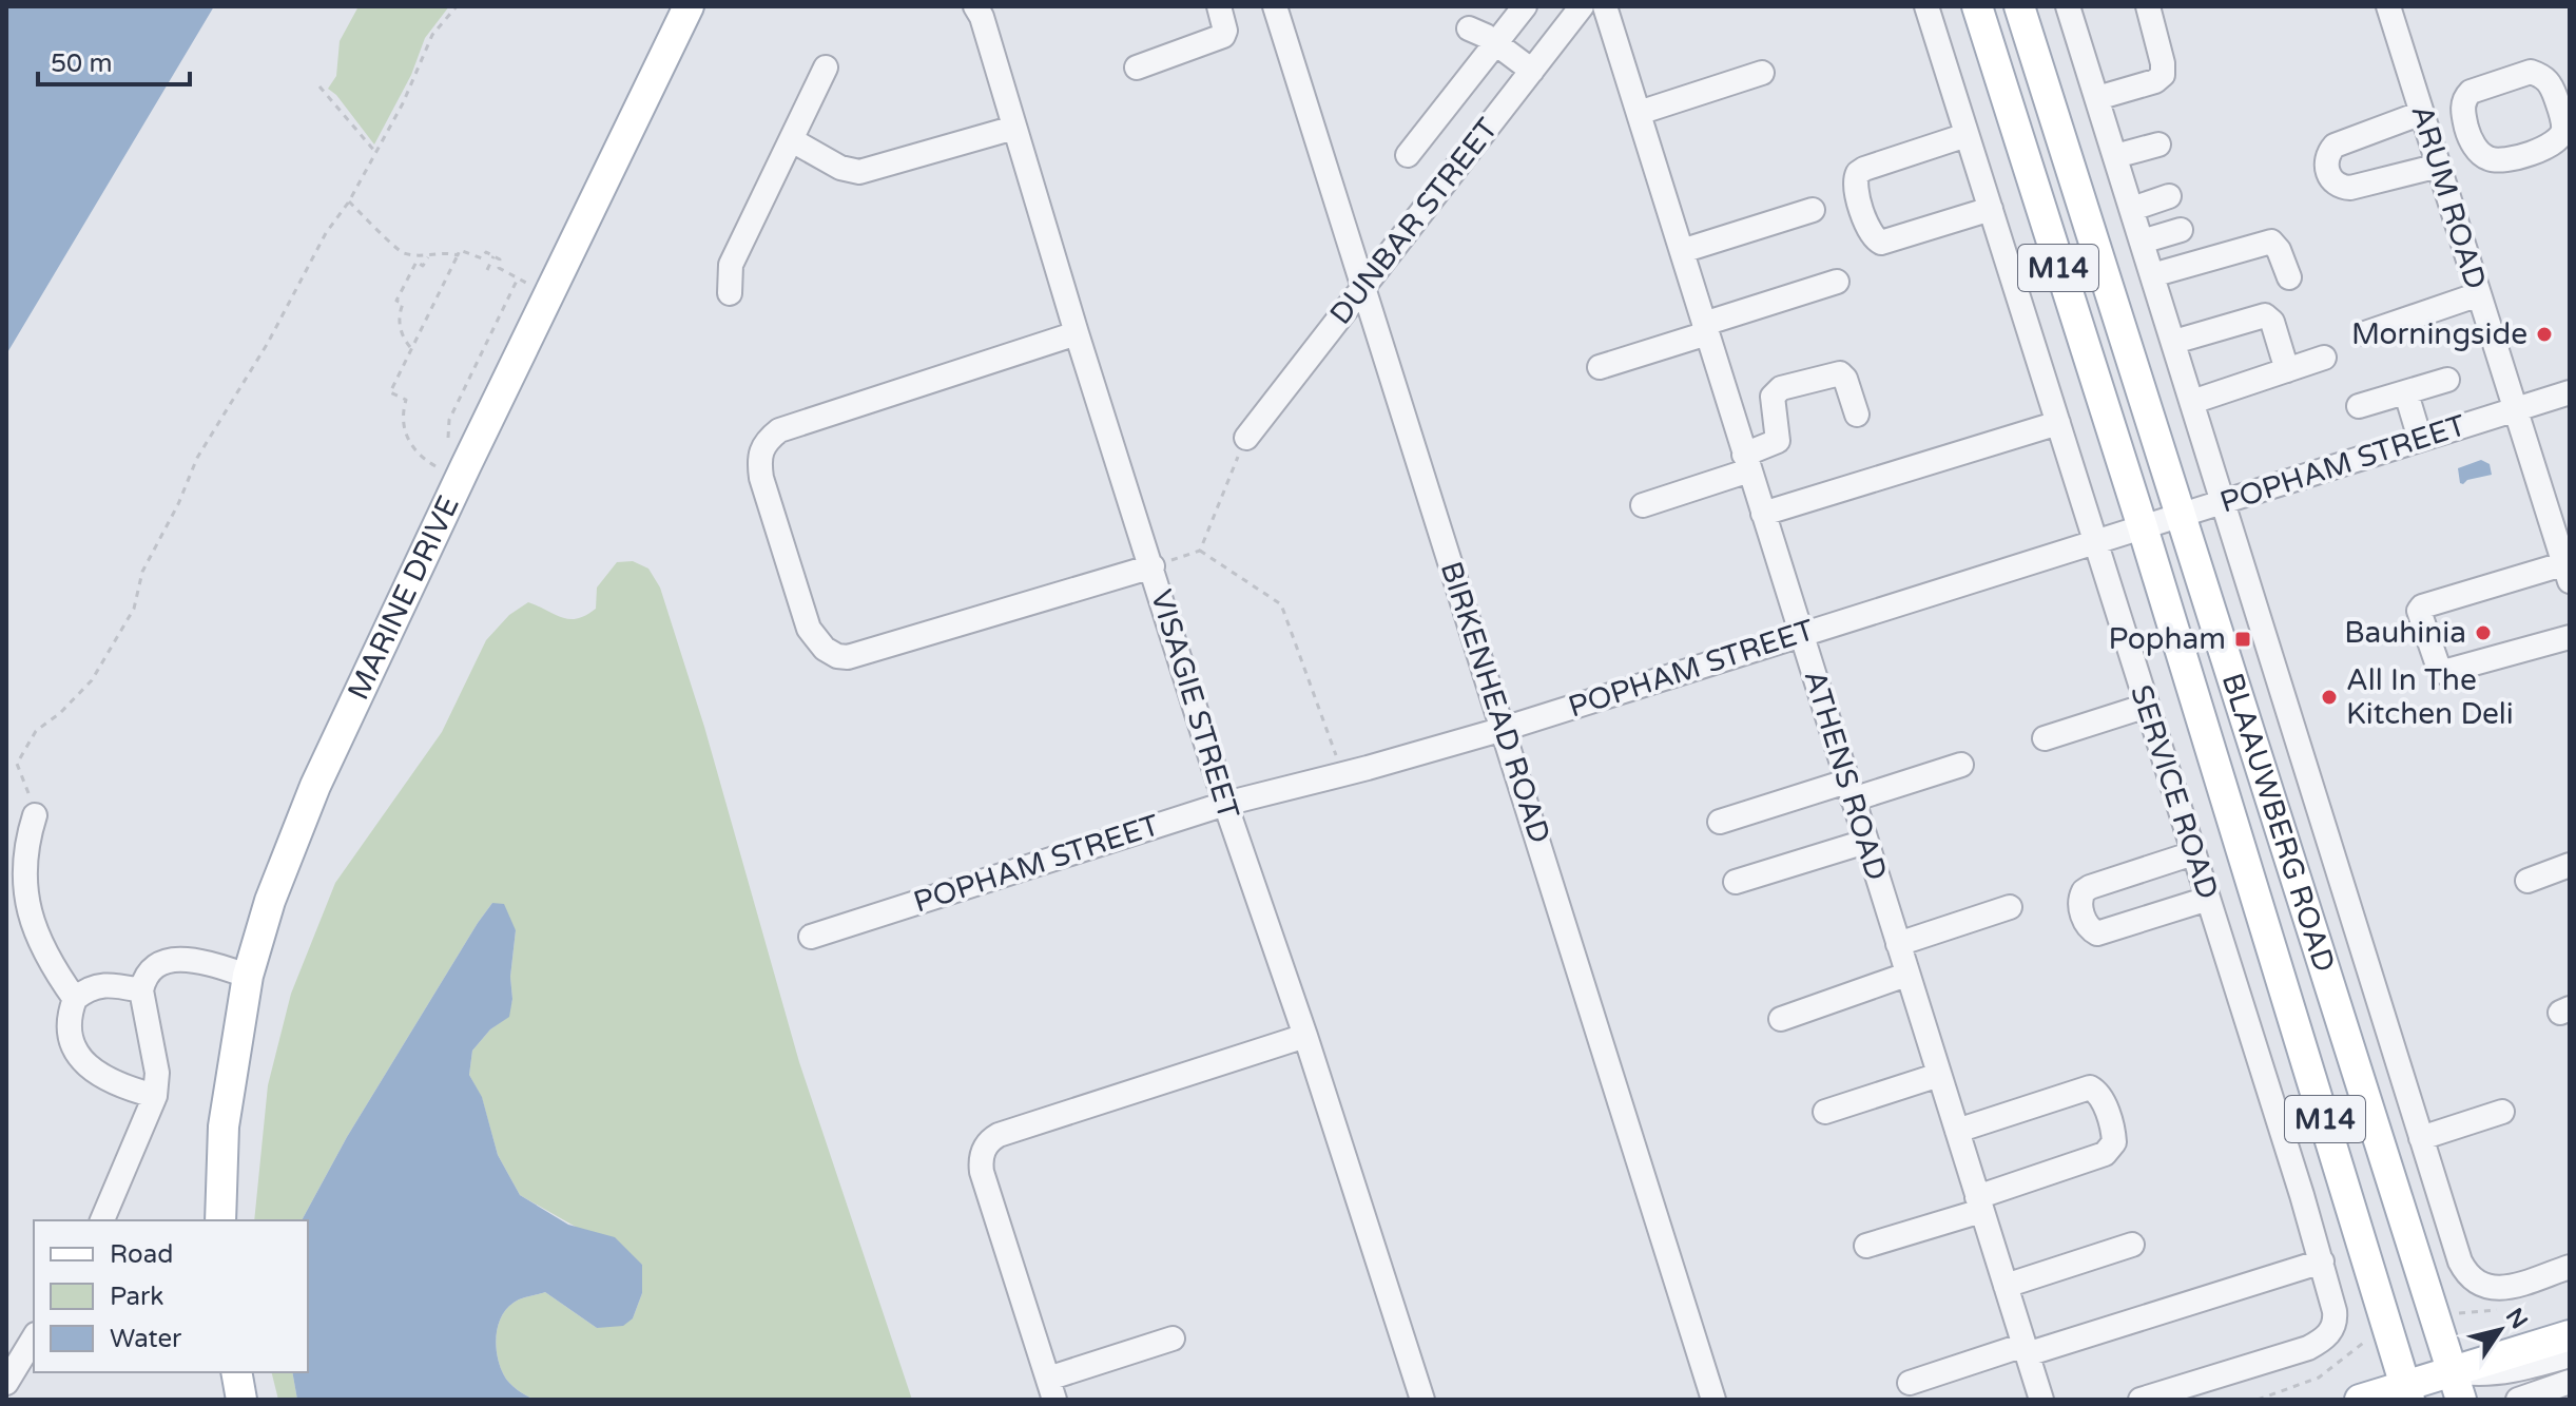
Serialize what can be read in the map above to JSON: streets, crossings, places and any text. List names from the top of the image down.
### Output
{
  "streets": {
    "main road": ["M14", "MARINE DRIVE", "BLAAUWBERG ROAD"],
    "street": [
      "ARUM ROAD",
      "DUNBAR STREET",
      "POPHAM STREET",
      "BIRKENHEAD ROAD",
      "VISAGIE STREET",
      "ATHENS ROAD",
      "SERVICE ROAD"
    ]
  },
  "crossings": [
    ["ARUM ROAD", "POPHAM STREET"],
    ["DUNBAR STREET", "BIRKENHEAD ROAD"],
    ["POPHAM STREET", "BIRKENHEAD ROAD"],
    ["POPHAM STREET", "VISAGIE STREET"],
    ["POPHAM STREET", "ATHENS ROAD"],
    ["POPHAM STREET", "SERVICE ROAD"],
    ["POPHAM STREET", "BLAAUWBERG ROAD"]
  ],
  "places": {
    "other": ["Morningside", "Bauhinia", "All In The Kitchen Deli"],
    "transit": ["Popham"]
  },
  "legend": ["Road", "Park", "Water"],
  "scale_bar": "50 m",
  "north": "top right"
}
